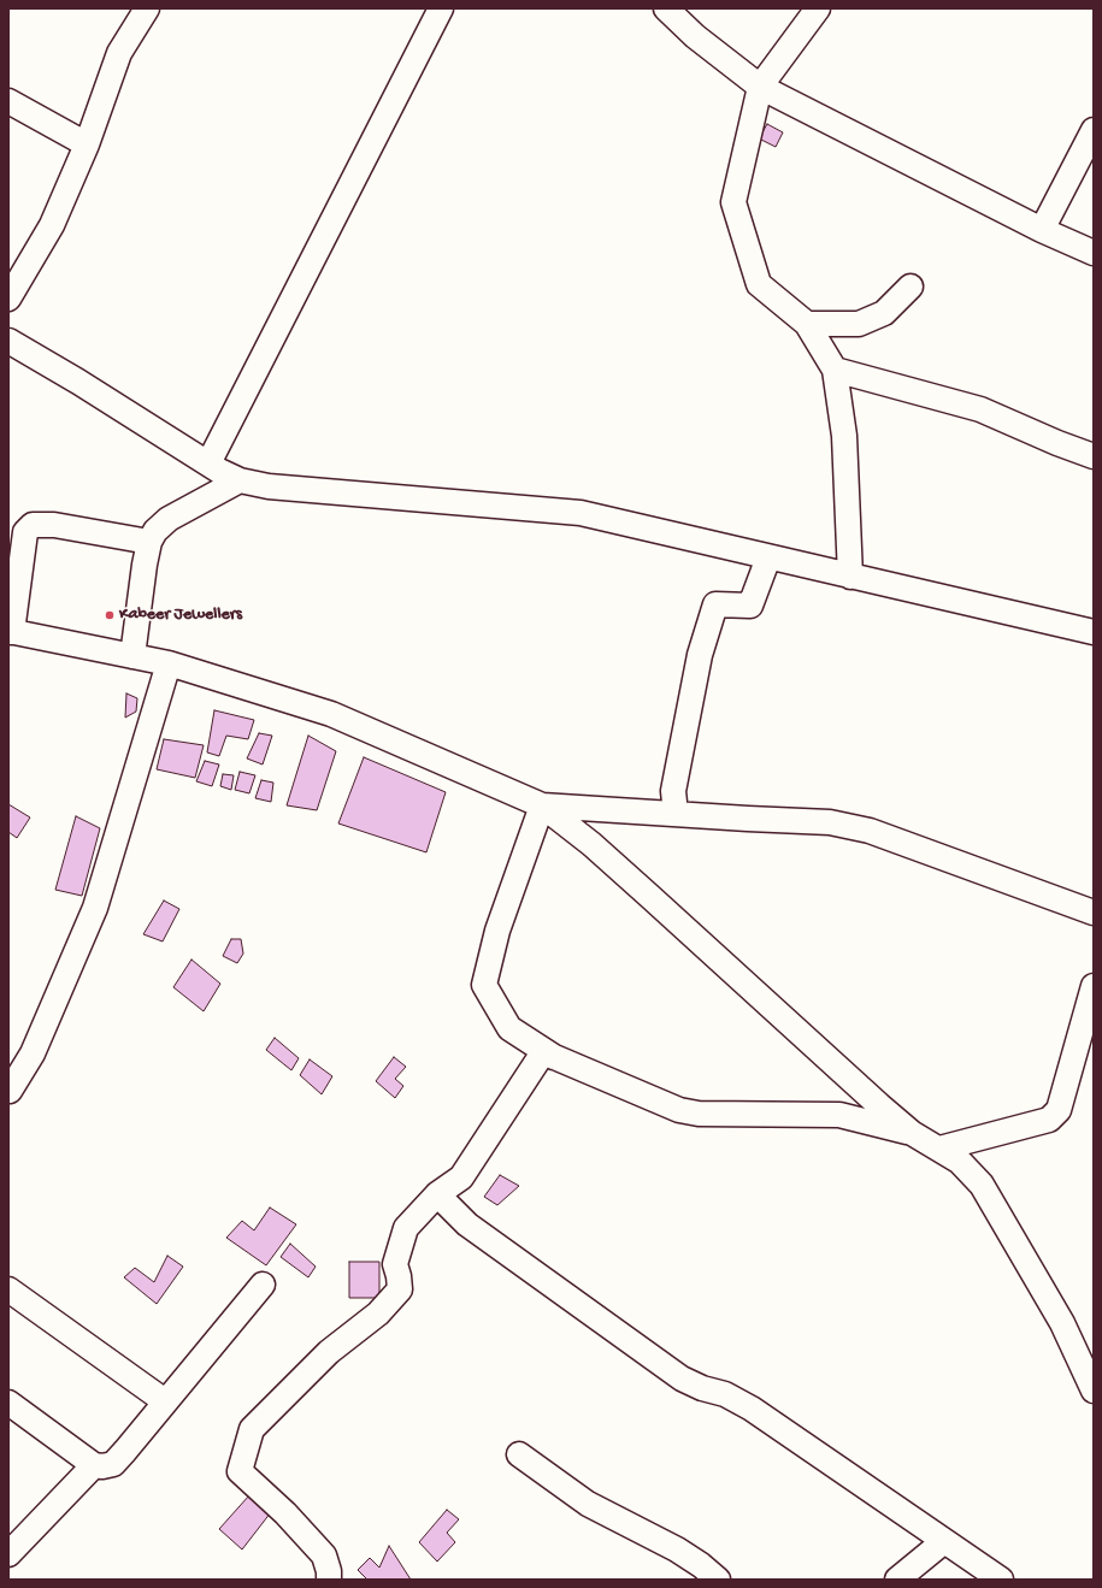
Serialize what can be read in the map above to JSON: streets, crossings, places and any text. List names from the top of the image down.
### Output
{
  "places": ["Kabeer Jewellers"]
}
